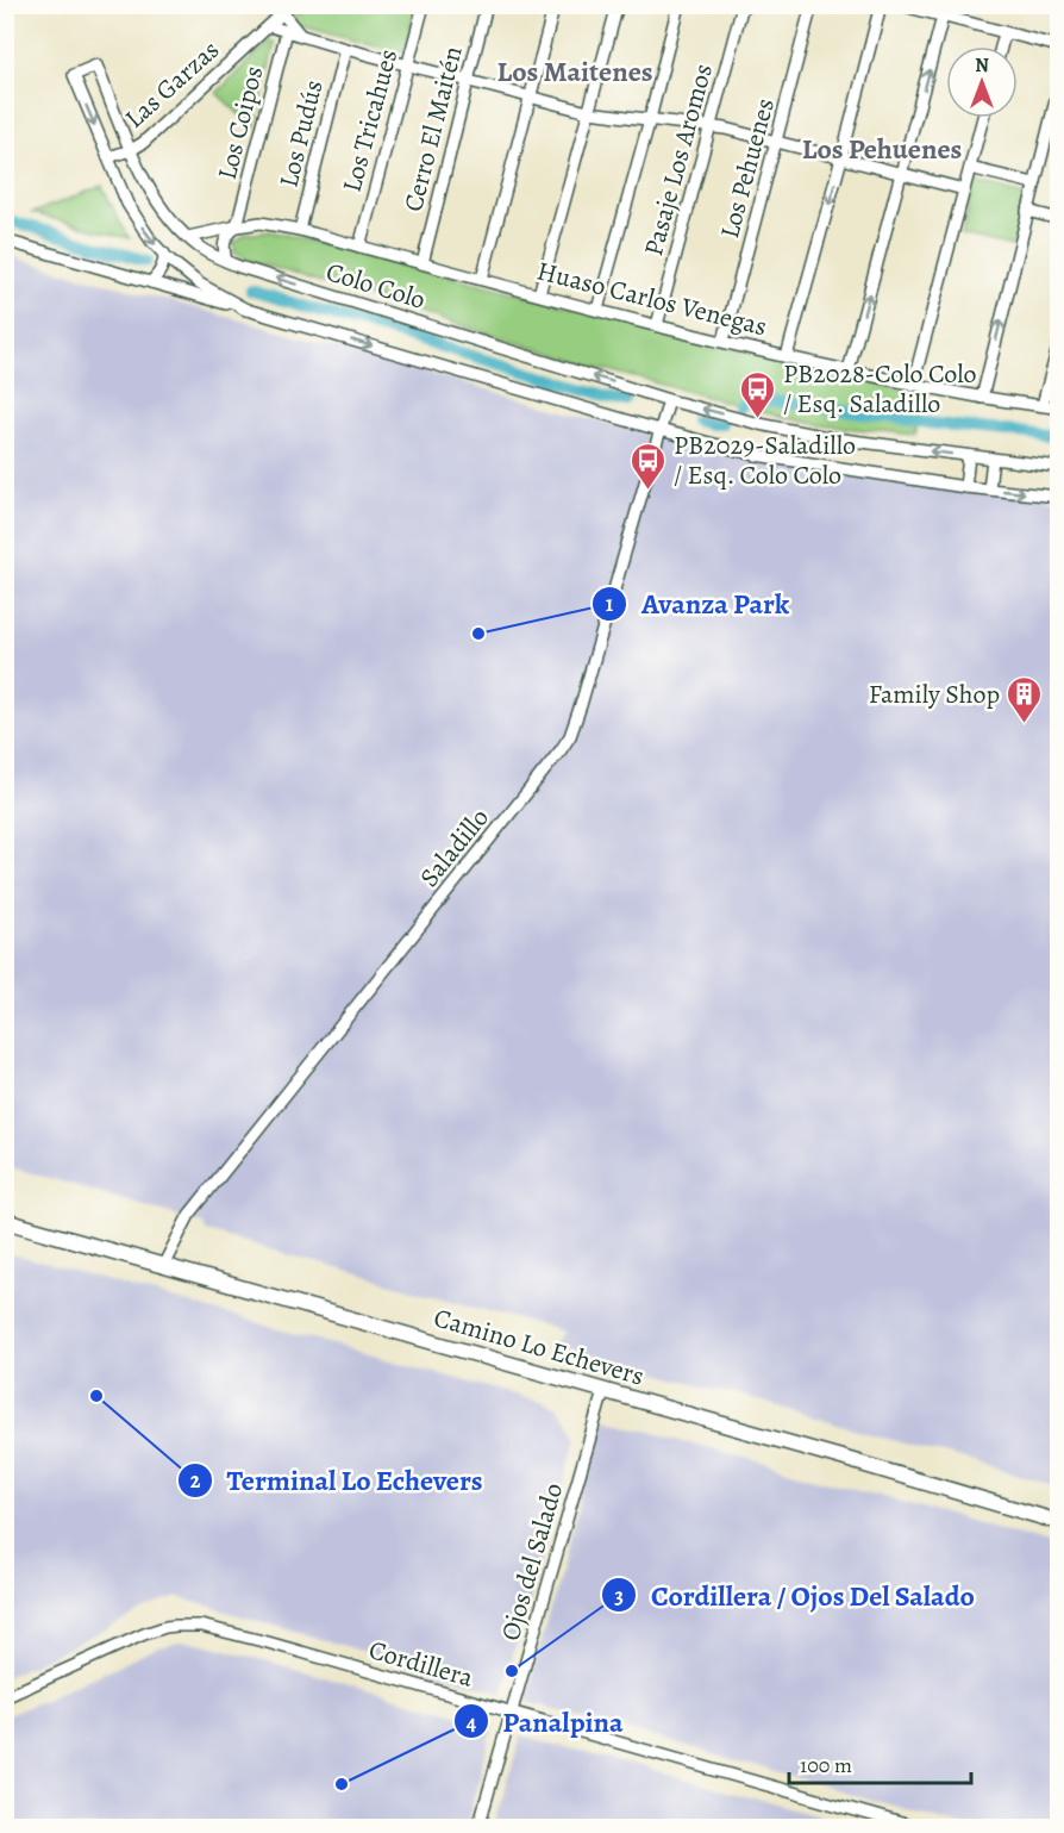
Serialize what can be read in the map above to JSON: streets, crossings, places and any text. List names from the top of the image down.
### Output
{
  "streets": {
    "main road": ["Camino Lo Echevers"],
    "street": [
      "Las Garzas",
      "Los Tricahues",
      "Los Coipos",
      "Cerro El Maitén",
      "Los Pudús",
      "Pasaje Los Aromos",
      "Los Pehuenes",
      "Colo Colo",
      "Huaso Carlos Venegas",
      "Saladillo",
      "Ojos del Salado",
      "Cordillera"
    ]
  },
  "crossings": [
    ["Las Garzas", "Colo Colo"],
    ["Los Tricahues", "Huaso Carlos Venegas"],
    ["Los Coipos", "Huaso Carlos Venegas"],
    ["Cerro El Maitén", "Huaso Carlos Venegas"],
    ["Los Pudús", "Huaso Carlos Venegas"],
    ["Pasaje Los Aromos", "Huaso Carlos Venegas"],
    ["Los Pehuenes", "Huaso Carlos Venegas"],
    ["Colo Colo", "Huaso Carlos Venegas"],
    ["Colo Colo", "Saladillo"],
    ["Saladillo", "Camino Lo Echevers"],
    ["Camino Lo Echevers", "Ojos del Salado"],
    ["Ojos del Salado", "Cordillera"]
  ],
  "districts": ["Los Maitenes", "Los Pehuenes"],
  "places": {
    "bus stop": ["PB2028-Colo Colo / Esq. Saladillo", "PB2029-Saladillo / Esq. Colo Colo"],
    "other": [
      "Avanza Park",
      "Terminal Lo Echevers",
      "Cordillera / Ojos Del Salado",
      "Panalpina"
    ],
    "building": ["Family Shop"]
  },
  "scale_bar": "100 m",
  "north": "top"
}
